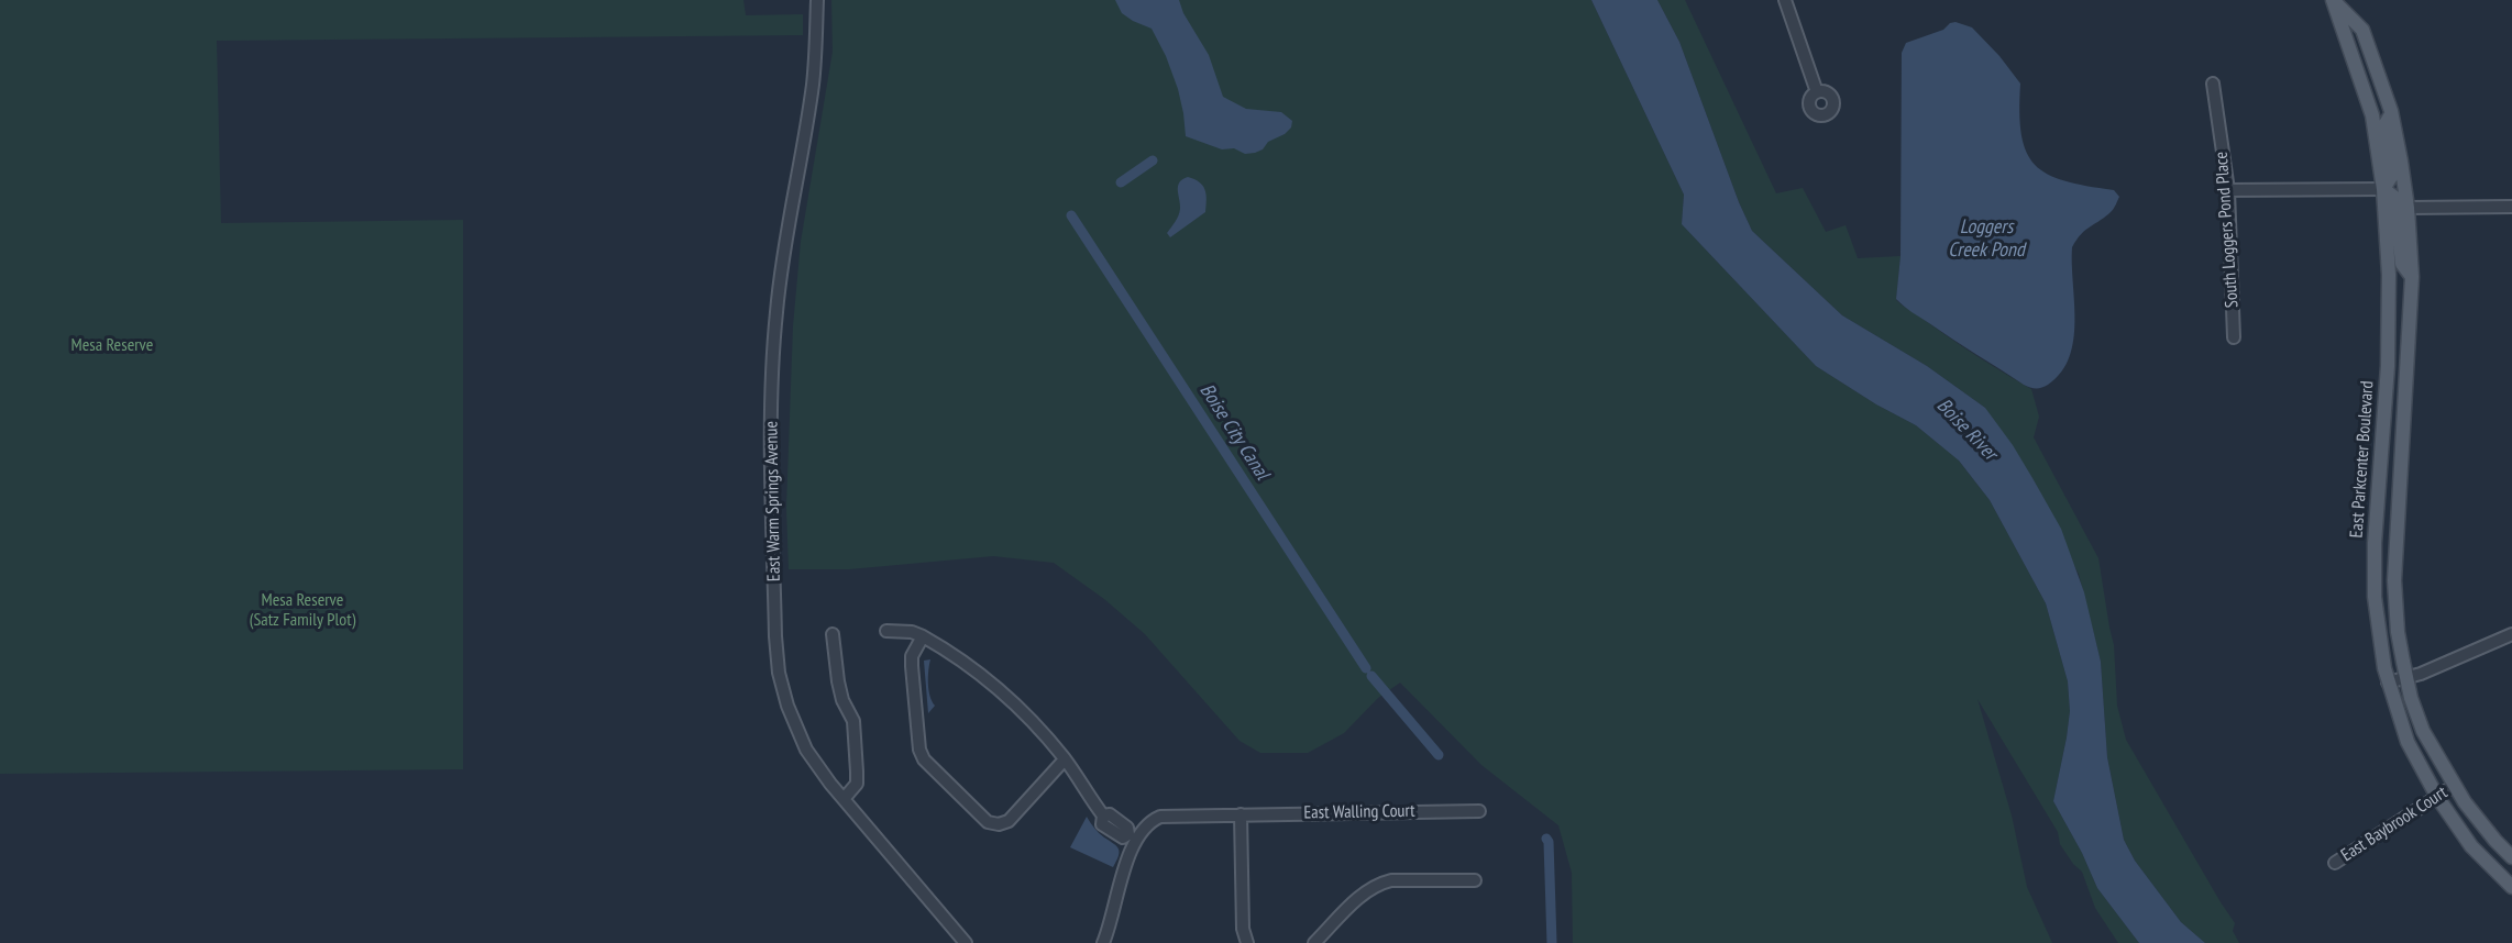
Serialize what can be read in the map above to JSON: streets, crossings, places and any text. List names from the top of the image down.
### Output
{
  "streets": {
    "main road": ["East Parkcenter Boulevard"],
    "street": [
      "South Loggers Pond Place",
      "East Warm Springs Avenue",
      "East Walling Court",
      "East Baybrook Court"
    ]
  },
  "crossings": [
    ["East Parkcenter Boulevard", "East Baybrook Court"]
  ],
  "water": ["Loggers Creek Pond", "Boise River", "Boise City Canal"],
  "parks": ["Mesa Reserve", "Mesa Reserve (Satz Family Plot)"]
}
